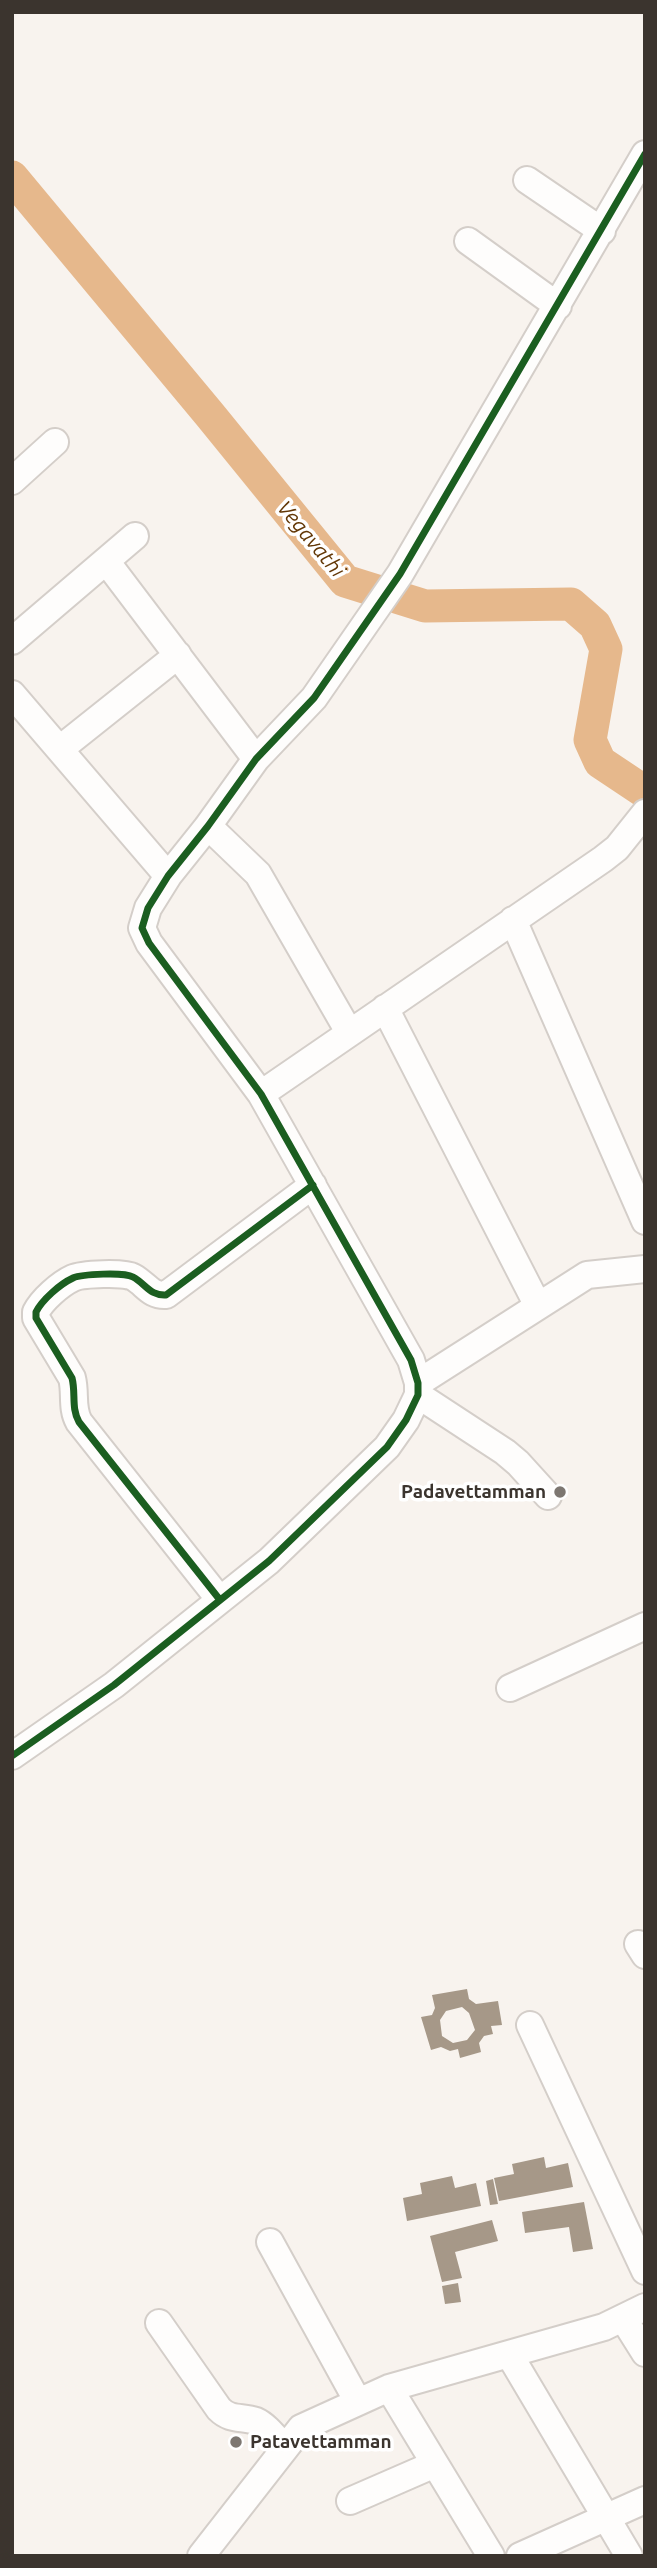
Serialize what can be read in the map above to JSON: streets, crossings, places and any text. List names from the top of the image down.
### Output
{
  "water": ["Vegavathi"],
  "places": ["Padavettamman", "Patavettamman"]
}
